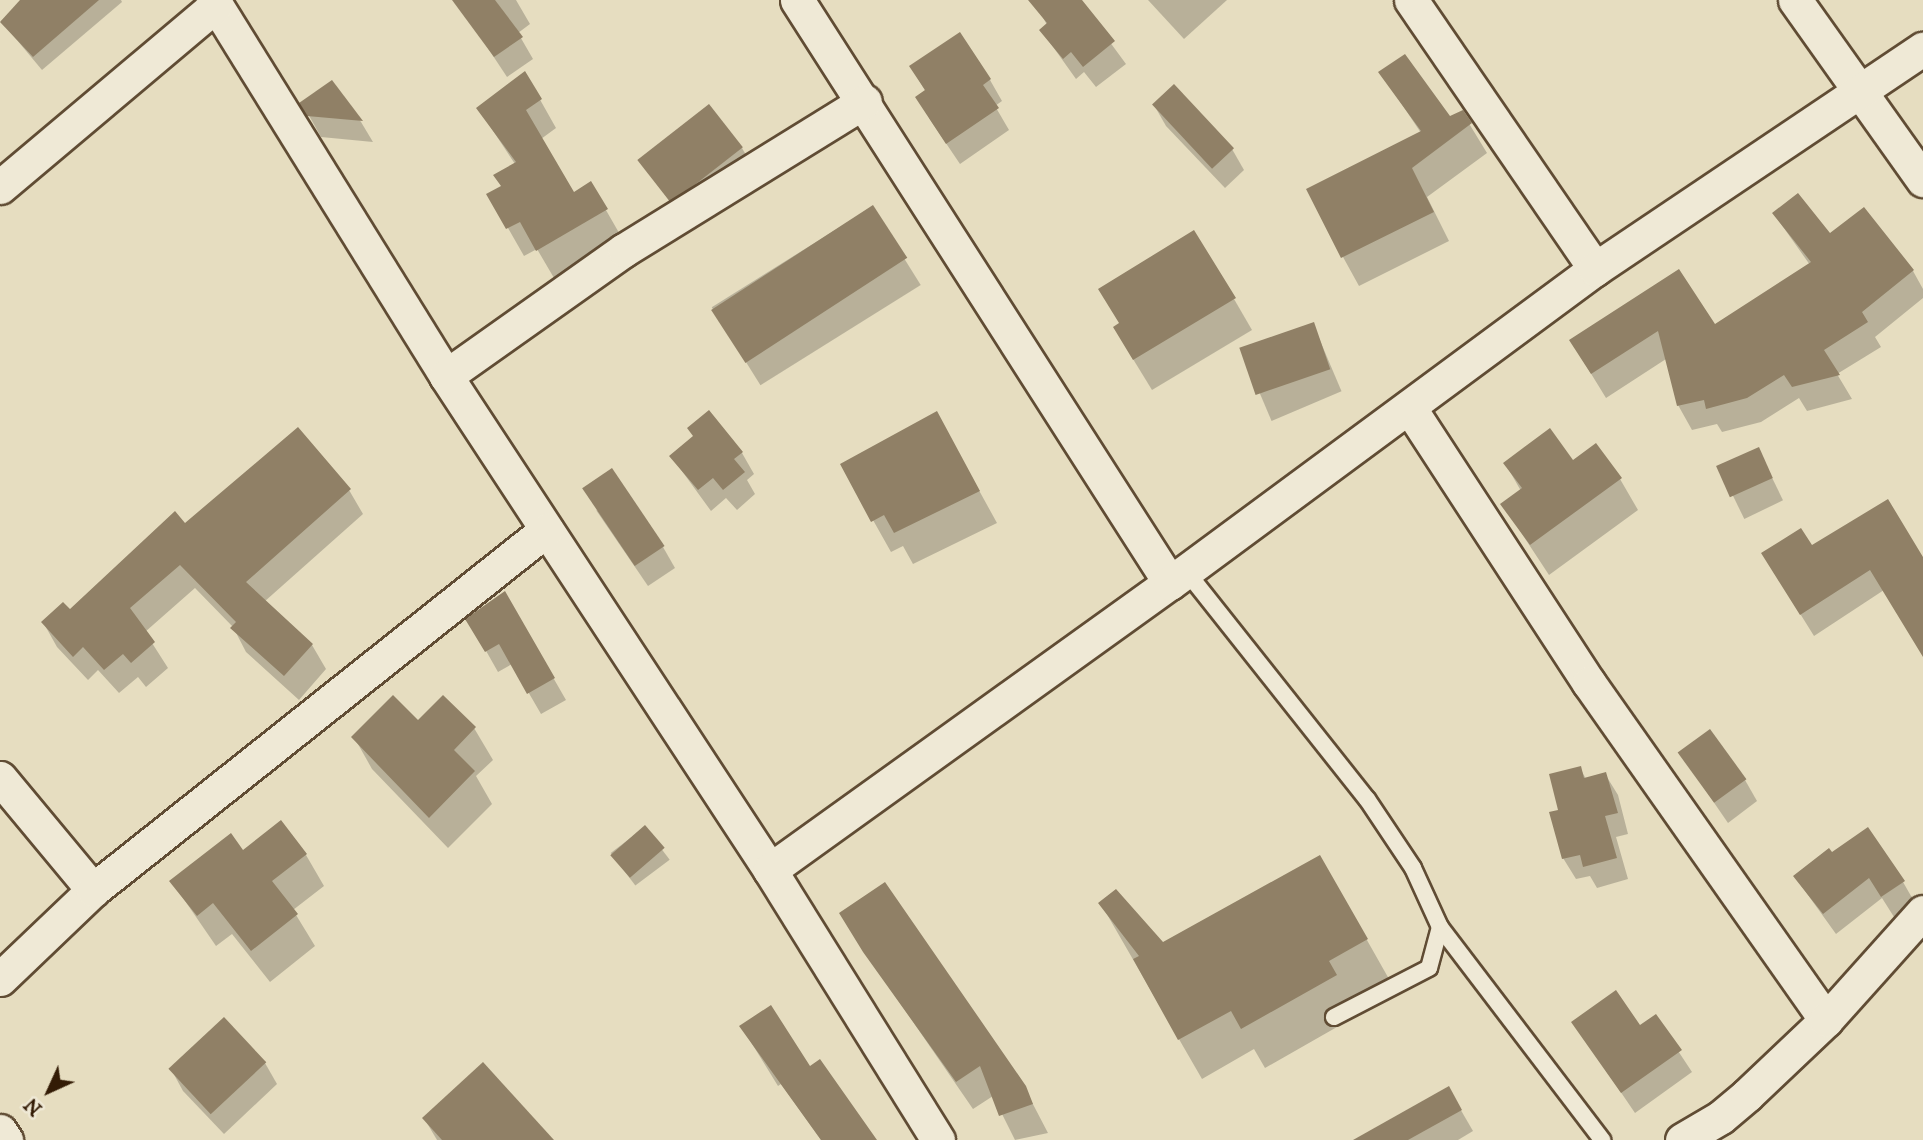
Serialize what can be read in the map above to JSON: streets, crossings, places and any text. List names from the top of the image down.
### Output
{
  "north": "bottom left"
}
